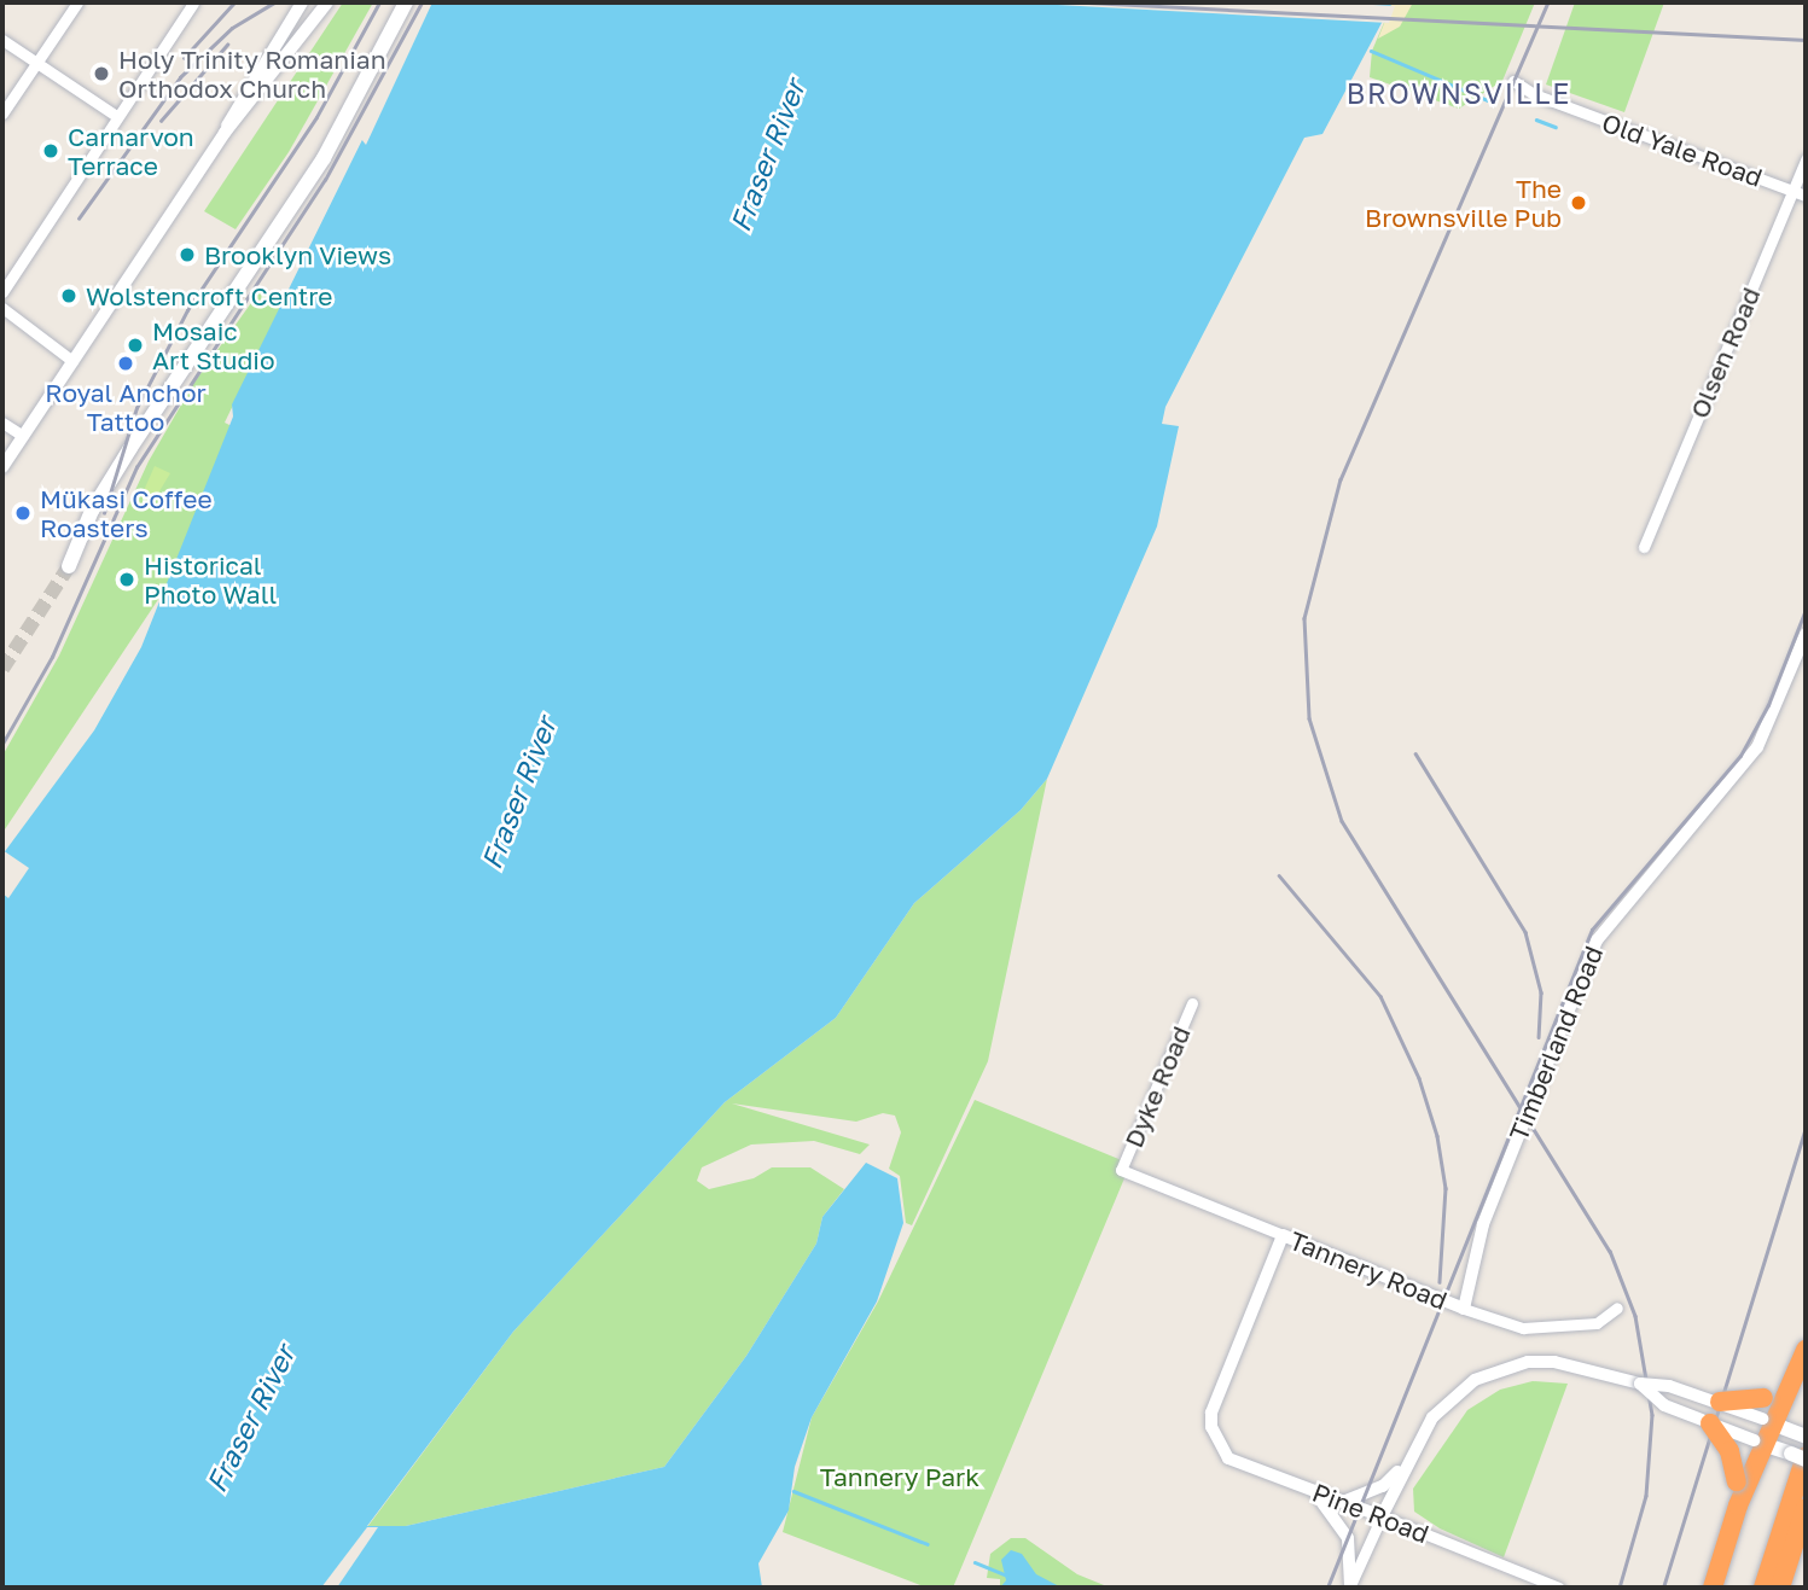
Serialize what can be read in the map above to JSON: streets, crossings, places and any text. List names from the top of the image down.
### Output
{
  "streets": {
    "street": [
      "Old Yale Road",
      "Olsen Road",
      "Timberland Road",
      "Dyke Road",
      "Tannery Road",
      "Pine Road"
    ]
  },
  "crossings": [
    ["Old Yale Road", "Olsen Road"],
    ["Timberland Road", "Tannery Road"],
    ["Dyke Road", "Tannery Road"],
    ["Tannery Road", "Pine Road"]
  ],
  "districts": ["BROWNSVILLE"],
  "water": ["Fraser River"],
  "parks": ["Tannery Park"],
  "places": [
    "Holy Trinity Romanian Orthodox Church",
    "Carnarvon Terrace",
    "The Brownsville Pub",
    "Brooklyn Views",
    "Wolstencroft Centre",
    "Mosaic Art Studio",
    "Royal Anchor Tattoo",
    "Mükasi Coffee Roasters",
    "Historical Photo Wall"
  ]
}
